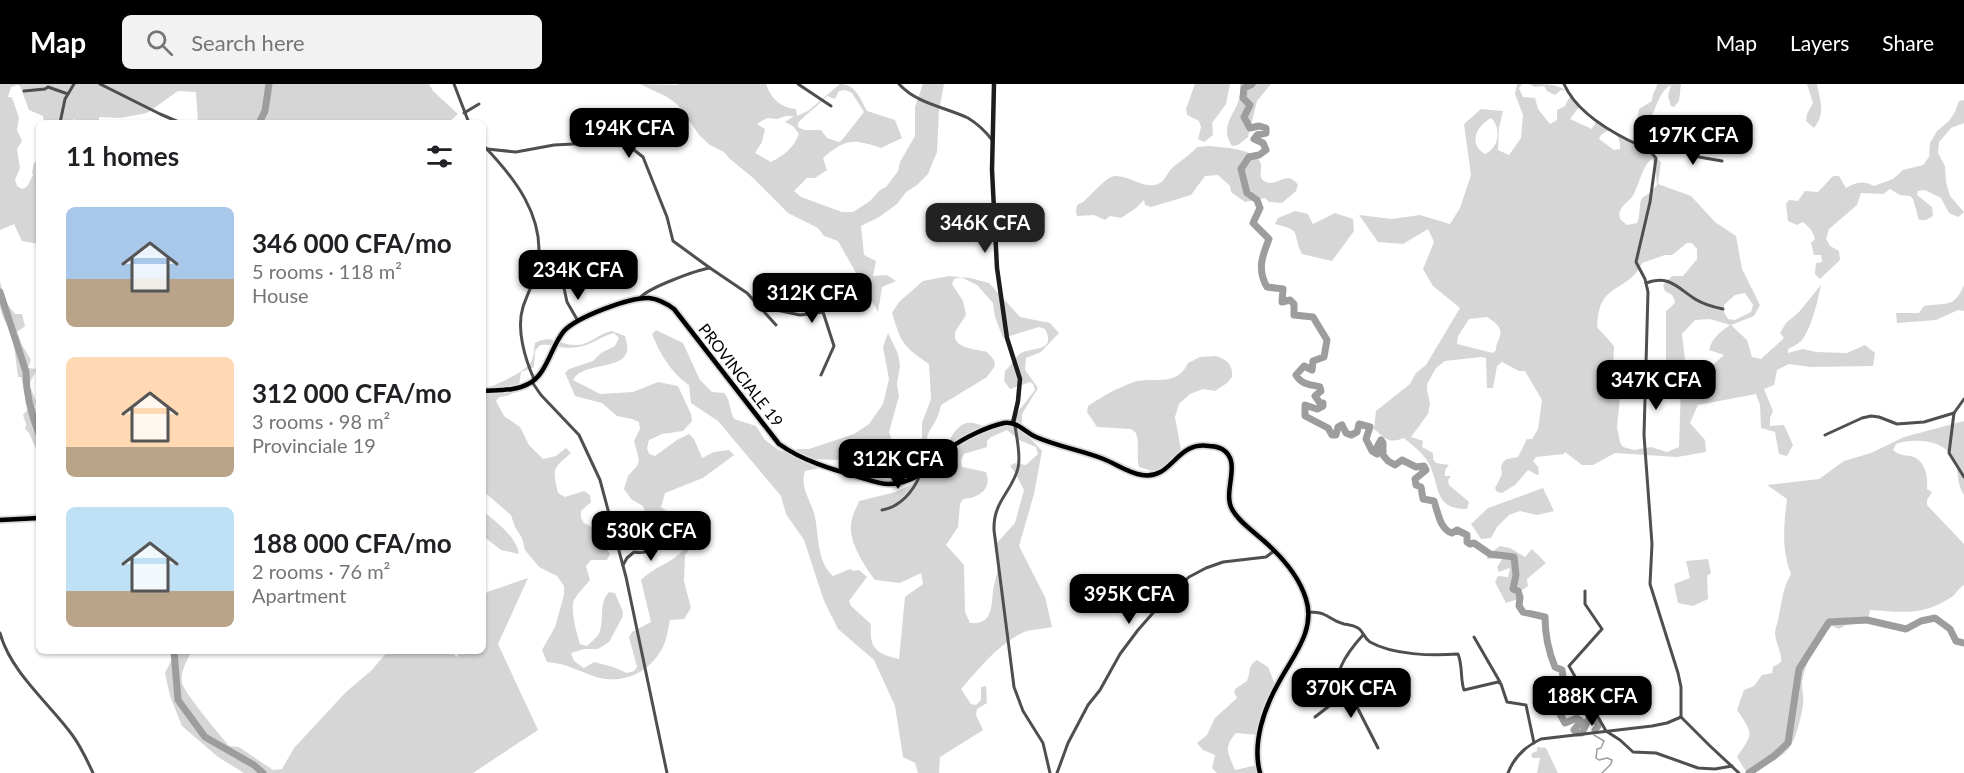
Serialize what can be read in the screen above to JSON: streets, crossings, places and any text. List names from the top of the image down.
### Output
{
  "streets": {
    "main road": ["PROVINCIALE 19"]
  },
  "page": {
    "header": "Map",
    "search": "Search here",
    "nav": ["Map", "Layers", "Share"],
    "price": [
      "194K CFA",
      "197K CFA",
      "346K CFA",
      "234K CFA",
      "312K CFA",
      "347K CFA",
      "312K CFA",
      "530K CFA",
      "395K CFA",
      "370K CFA",
      "188K CFA"
    ],
    "heading": "11 homes",
    "list": [
      {
        "name": "346 000 CFA/mo",
        "note": "5 rooms · 118 m² · House"
      },
      {
        "name": "312 000 CFA/mo",
        "note": "3 rooms · 98 m² · Provinciale 19"
      },
      {
        "name": "188 000 CFA/mo",
        "note": "2 rooms · 76 m² · Apartment"
      }
    ]
  }
}
